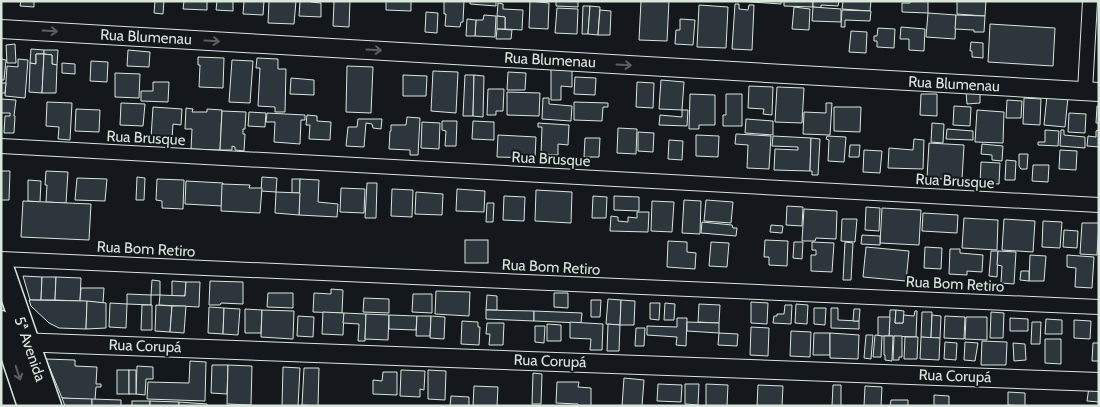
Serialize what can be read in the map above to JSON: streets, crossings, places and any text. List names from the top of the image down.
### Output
{
  "streets": {
    "main road": ["5ª Avenida"],
    "street": [
      "Rua Blumenau",
      "Rua Brusque",
      "Rua Bom Retiro",
      "Rua Corupá"
    ]
  },
  "crossings": [
    ["Rua Corupá", "5ª Avenida"]
  ],
  "one_way": ["Rua Blumenau"]
}
